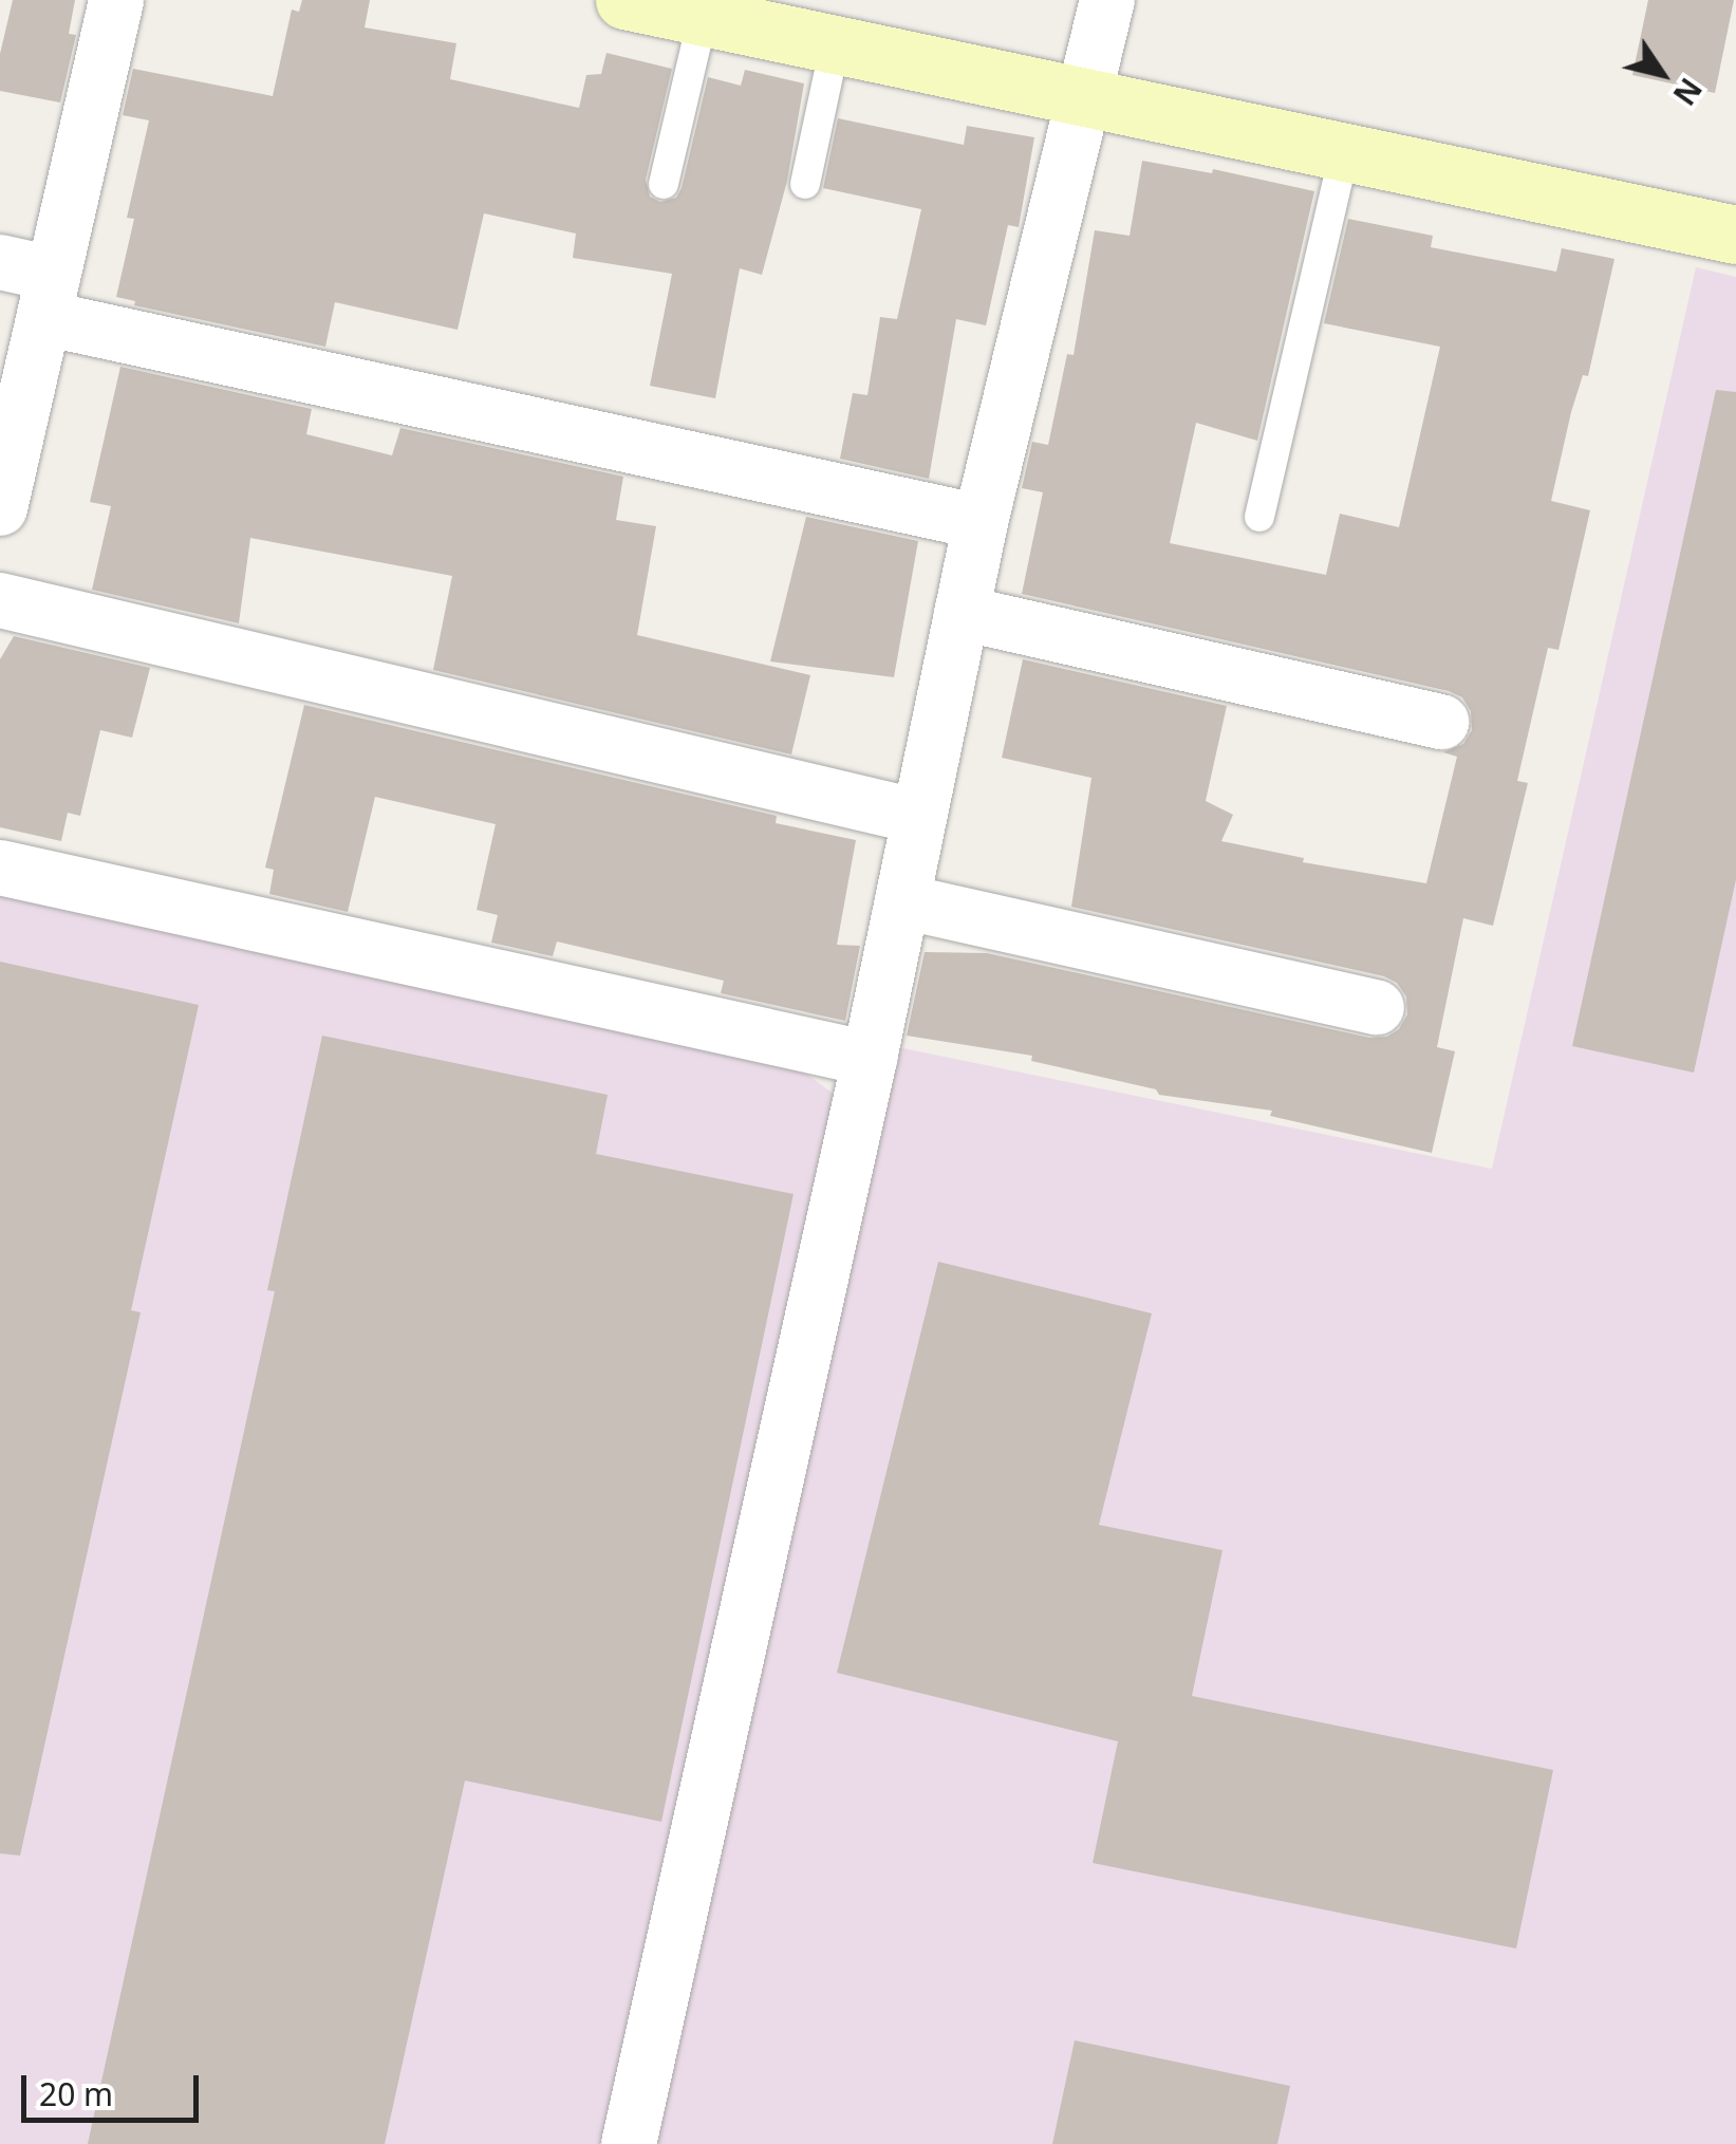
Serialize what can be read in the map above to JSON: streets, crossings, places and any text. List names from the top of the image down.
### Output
{
  "scale_bar": "20 m",
  "north": "bottom right"
}
